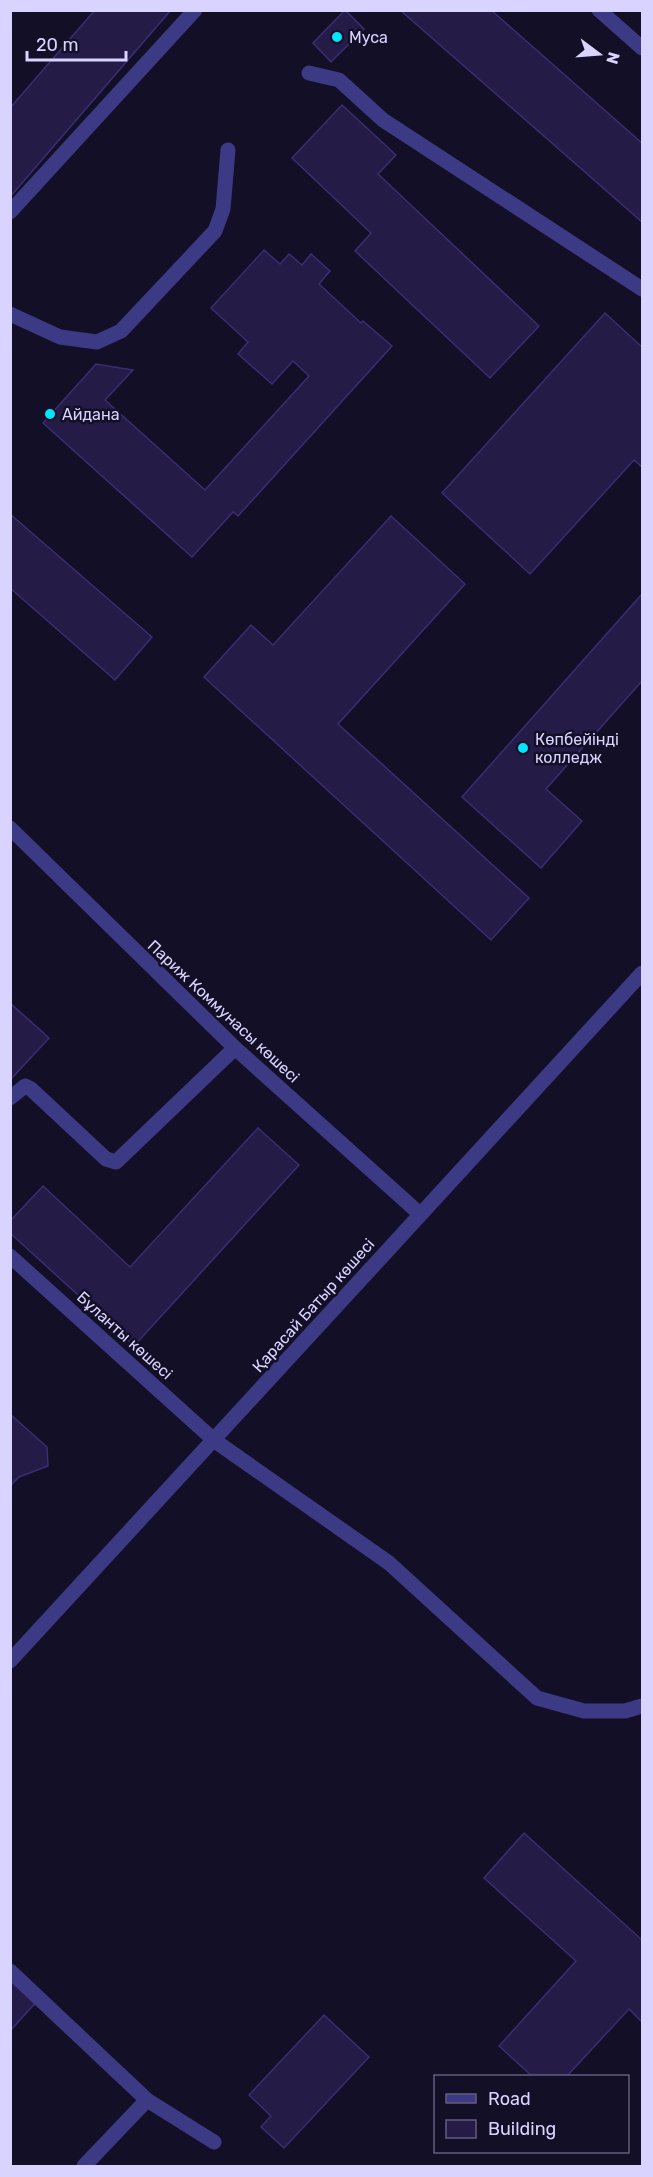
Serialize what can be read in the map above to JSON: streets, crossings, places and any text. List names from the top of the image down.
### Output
{
  "streets": {
    "street": ["Париж Коммунасы көшесі", "Қарасай Батыр көшесі", "Бұланты көшесі"]
  },
  "crossings": [
    ["Париж Коммунасы көшесі", "Қарасай Батыр көшесі"],
    ["Қарасай Батыр көшесі", "Бұланты көшесі"]
  ],
  "places": ["Муса", "Айдана", "Көпбейінді колледж"],
  "legend": ["Road", "Building"],
  "scale_bar": "20 m",
  "north": "right"
}
